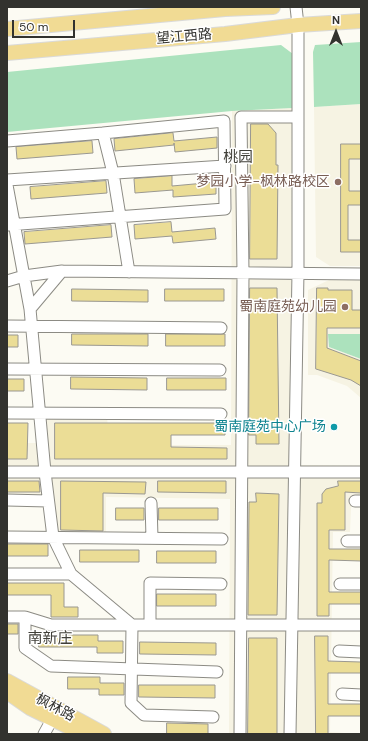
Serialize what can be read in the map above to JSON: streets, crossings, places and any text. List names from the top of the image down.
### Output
{
  "streets": {
    "main road": ["望江西路", "枫林路"]
  },
  "districts": ["桃园", "南新庄"],
  "places": ["梦园小学-枫林路校区", "蜀南庭苑幼儿园", "蜀南庭苑中心广场"],
  "scale_bar": "50 m",
  "north": "top"
}
